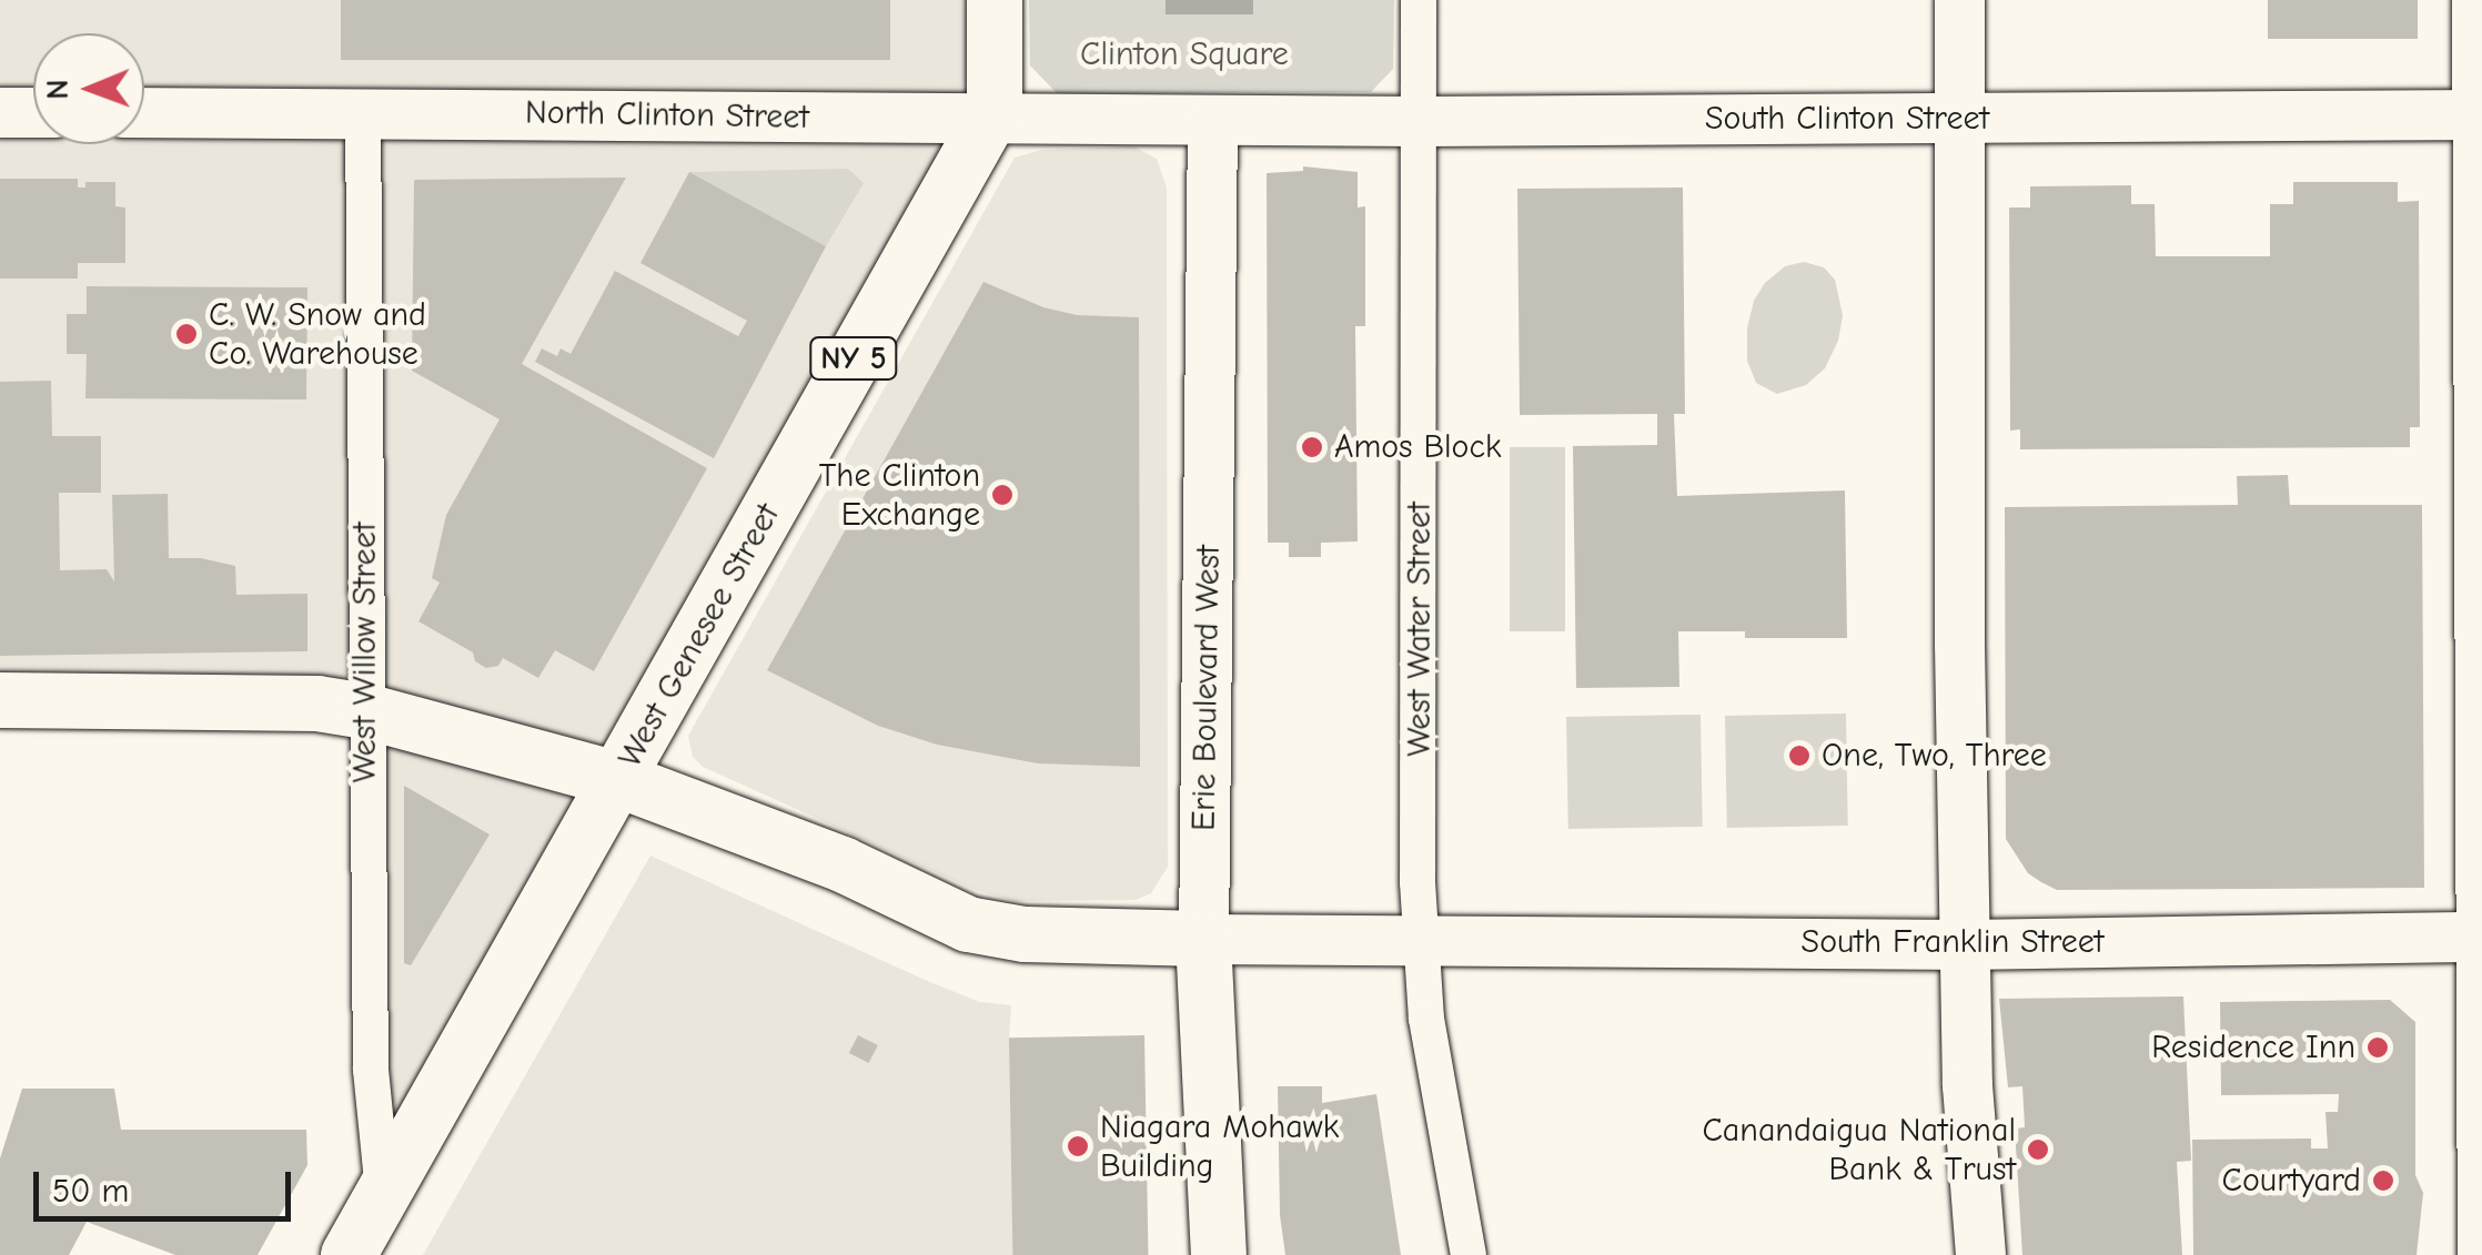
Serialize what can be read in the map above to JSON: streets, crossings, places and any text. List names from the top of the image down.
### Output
{
  "streets": {
    "main road": ["NY 5", "West Genesee Street", "Erie Boulevard West"],
    "street": [
      "North Clinton Street",
      "South Clinton Street",
      "West Water Street",
      "West Willow Street",
      "South Franklin Street"
    ]
  },
  "crossings": [
    ["North Clinton Street", "South Clinton Street"],
    ["North Clinton Street", "West Genesee Street"],
    ["North Clinton Street", "West Willow Street"],
    ["North Clinton Street", "Erie Boulevard West"],
    ["South Clinton Street", "West Water Street"],
    ["South Clinton Street", "Erie Boulevard West"],
    ["West Water Street", "South Franklin Street"],
    ["West Genesee Street", "West Willow Street"],
    ["Erie Boulevard West", "South Franklin Street"]
  ],
  "parks": ["Clinton Square"],
  "places": [
    "C. W. Snow and Co. Warehouse",
    "Amos Block",
    "The Clinton Exchange",
    "One, Two, Three",
    "Residence Inn",
    "Niagara Mohawk Building",
    "Canandaigua National Bank & Trust",
    "Courtyard"
  ],
  "scale_bar": "50 m",
  "north": "left"
}
